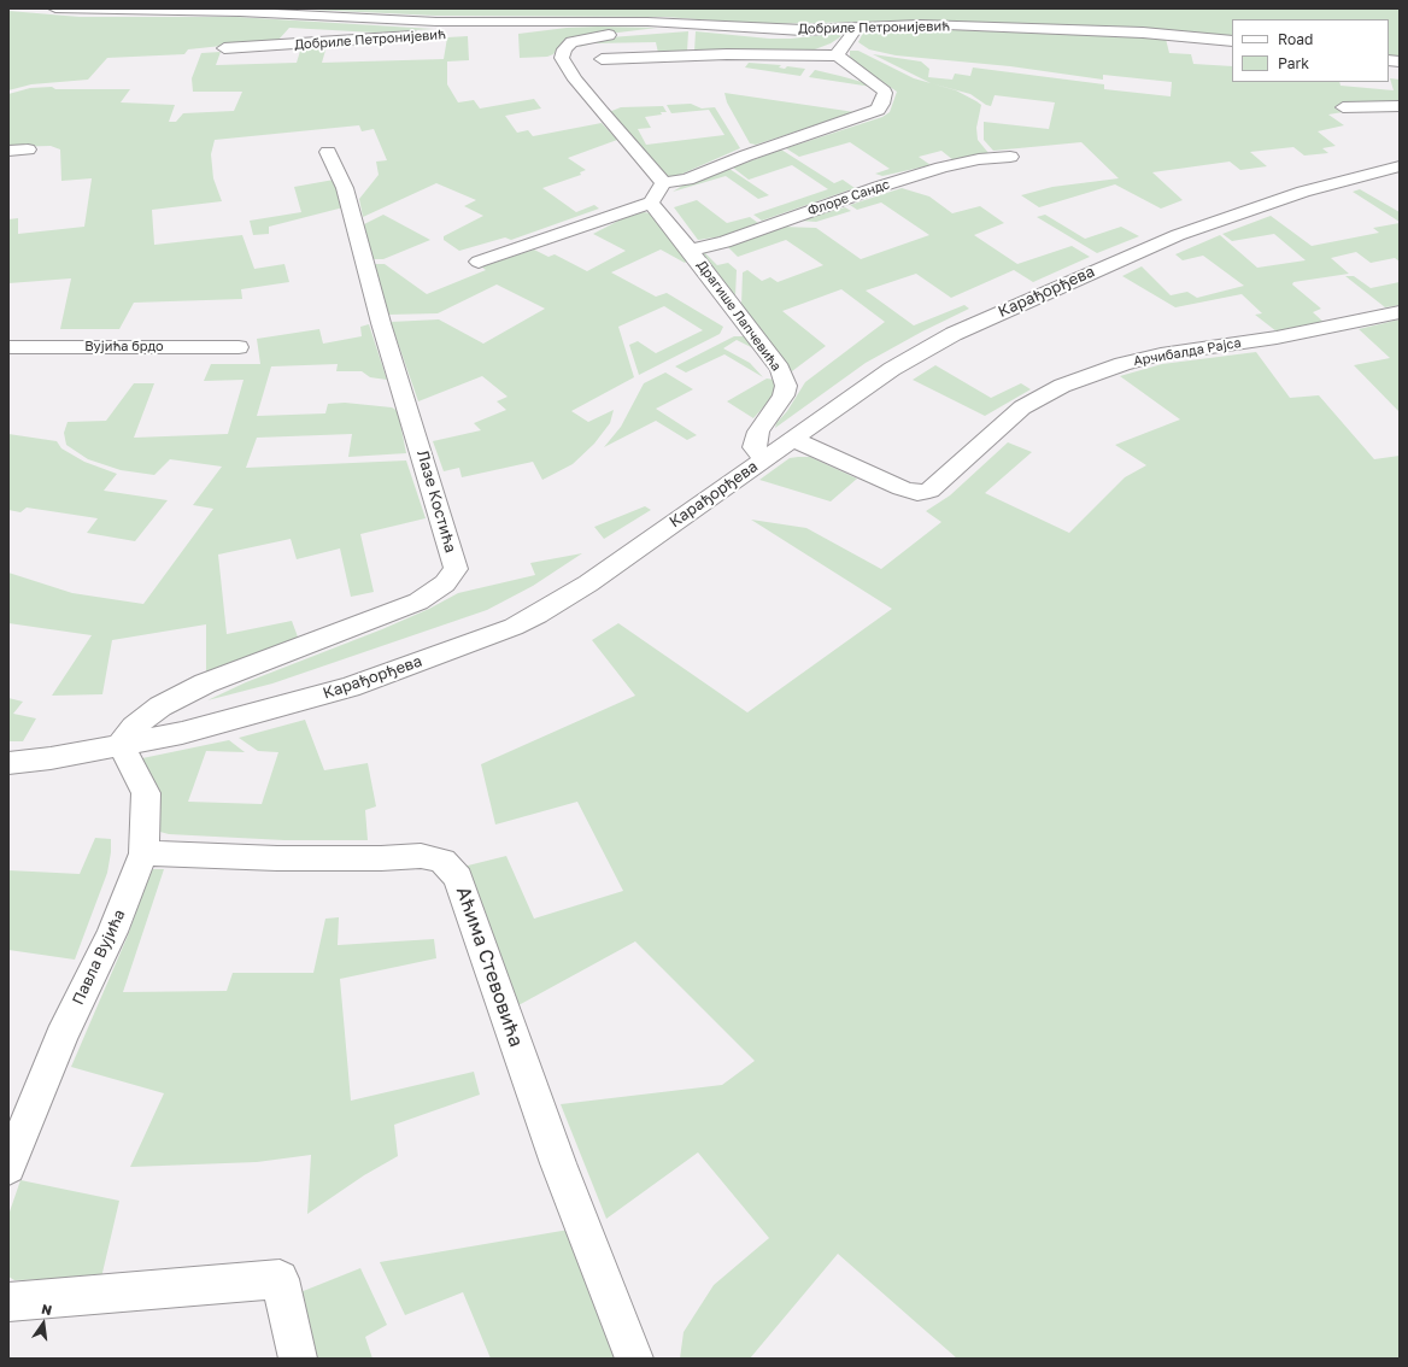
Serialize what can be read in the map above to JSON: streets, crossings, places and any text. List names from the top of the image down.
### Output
{
  "streets": {
    "street": [
      "Добриле Петронијевић",
      "Флоре Сандс",
      "Карађорђева",
      "Драгише Лапчевића",
      "Вујића брдо",
      "Арчибалда Рајса",
      "Лазе Костића",
      "Павла Вујића",
      "Аћима Стевовића"
    ]
  },
  "crossings": [
    ["Флоре Сандс", "Драгише Лапчевића"],
    ["Карађорђева", "Драгише Лапчевића"],
    ["Карађорђева", "Арчибалда Рајса"],
    ["Карађорђева", "Лазе Костића"],
    ["Карађорђева", "Павла Вујића"],
    ["Лазе Костића", "Павла Вујића"],
    ["Павла Вујића", "Аћима Стевовића"]
  ],
  "legend": ["Road", "Park"],
  "north": "top"
}
